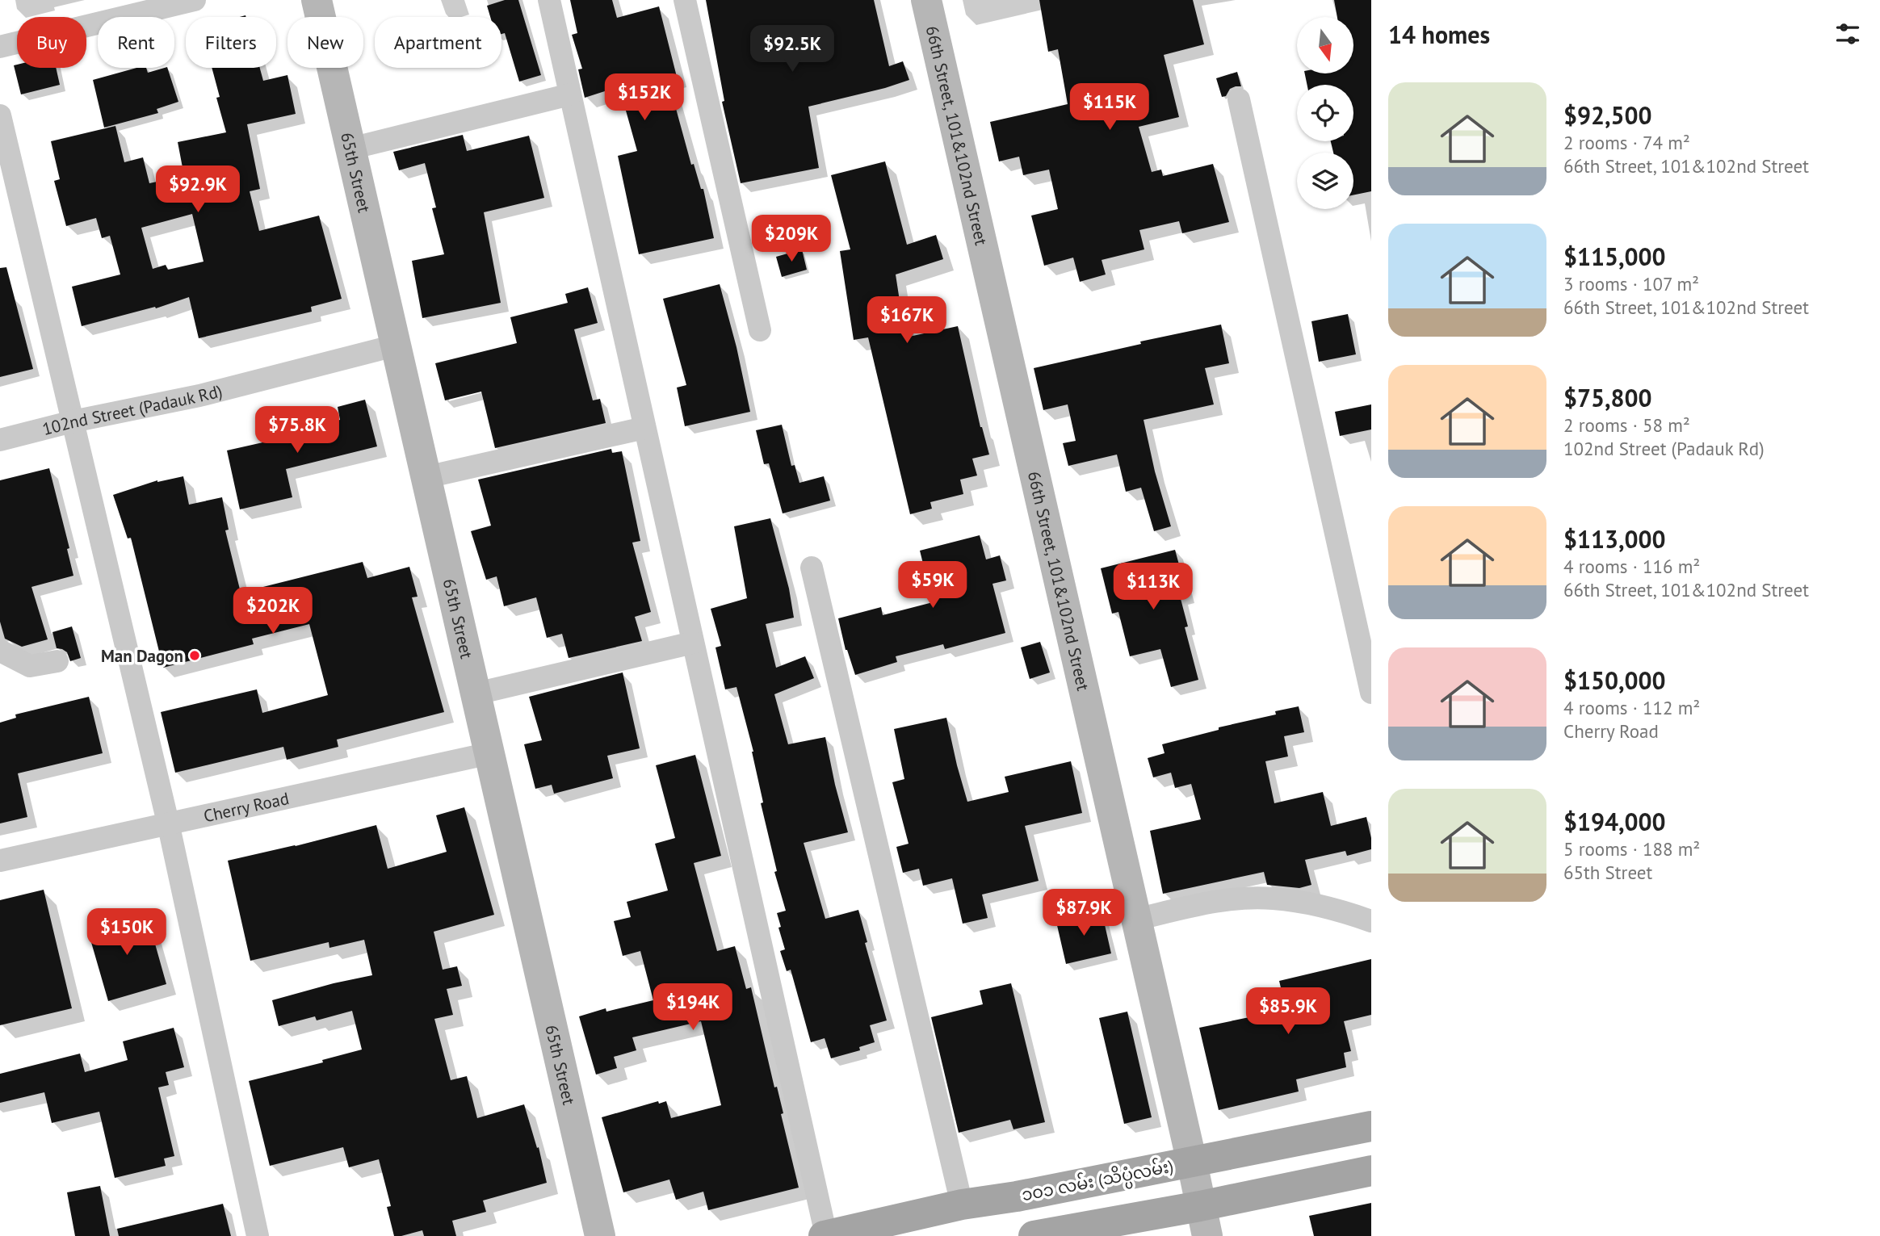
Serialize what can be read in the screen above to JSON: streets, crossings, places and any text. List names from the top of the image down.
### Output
{
  "streets": {
    "main road": ["၁၀၁ လမ်း (သိပ္ပံလမ်း)"],
    "street": [
      "66th Street, 101&102nd Street",
      "65th Street",
      "102nd Street (Padauk Rd)",
      "Cherry Road"
    ]
  },
  "crossings": [
    ["66th Street, 101&102nd Street", "၁၀၁ လမ်း (သိပ္ပံလမ်း)"],
    ["65th Street", "102nd Street (Padauk Rd)"],
    ["65th Street", "Cherry Road"]
  ],
  "places": ["Man Dagon"],
  "north": "bottom",
  "page": {
    "heading": "14 homes",
    "chip": [
      "Buy",
      "Rent",
      "Filters",
      "New",
      "Apartment"
    ],
    "price": [
      "$92.5K",
      "$152K",
      "$115K",
      "$92.9K",
      "$209K",
      "$167K",
      "$75.8K",
      "$59K",
      "$113K",
      "$202K",
      "$87.9K",
      "$150K",
      "$194K",
      "$85.9K"
    ],
    "list": [
      {
        "name": "$92,500",
        "note": "2 rooms · 74 m² · 66th Street, 101&102nd Street"
      },
      {
        "name": "$115,000",
        "note": "3 rooms · 107 m² · 66th Street, 101&102nd Street"
      },
      {
        "name": "$75,800",
        "note": "2 rooms · 58 m² · 102nd Street (Padauk Rd)"
      },
      {
        "name": "$113,000",
        "note": "4 rooms · 116 m² · 66th Street, 101&102nd Street"
      },
      {
        "name": "$150,000",
        "note": "4 rooms · 112 m² · Cherry Road"
      },
      {
        "name": "$194,000",
        "note": "5 rooms · 188 m² · 65th Street"
      }
    ]
  }
}
